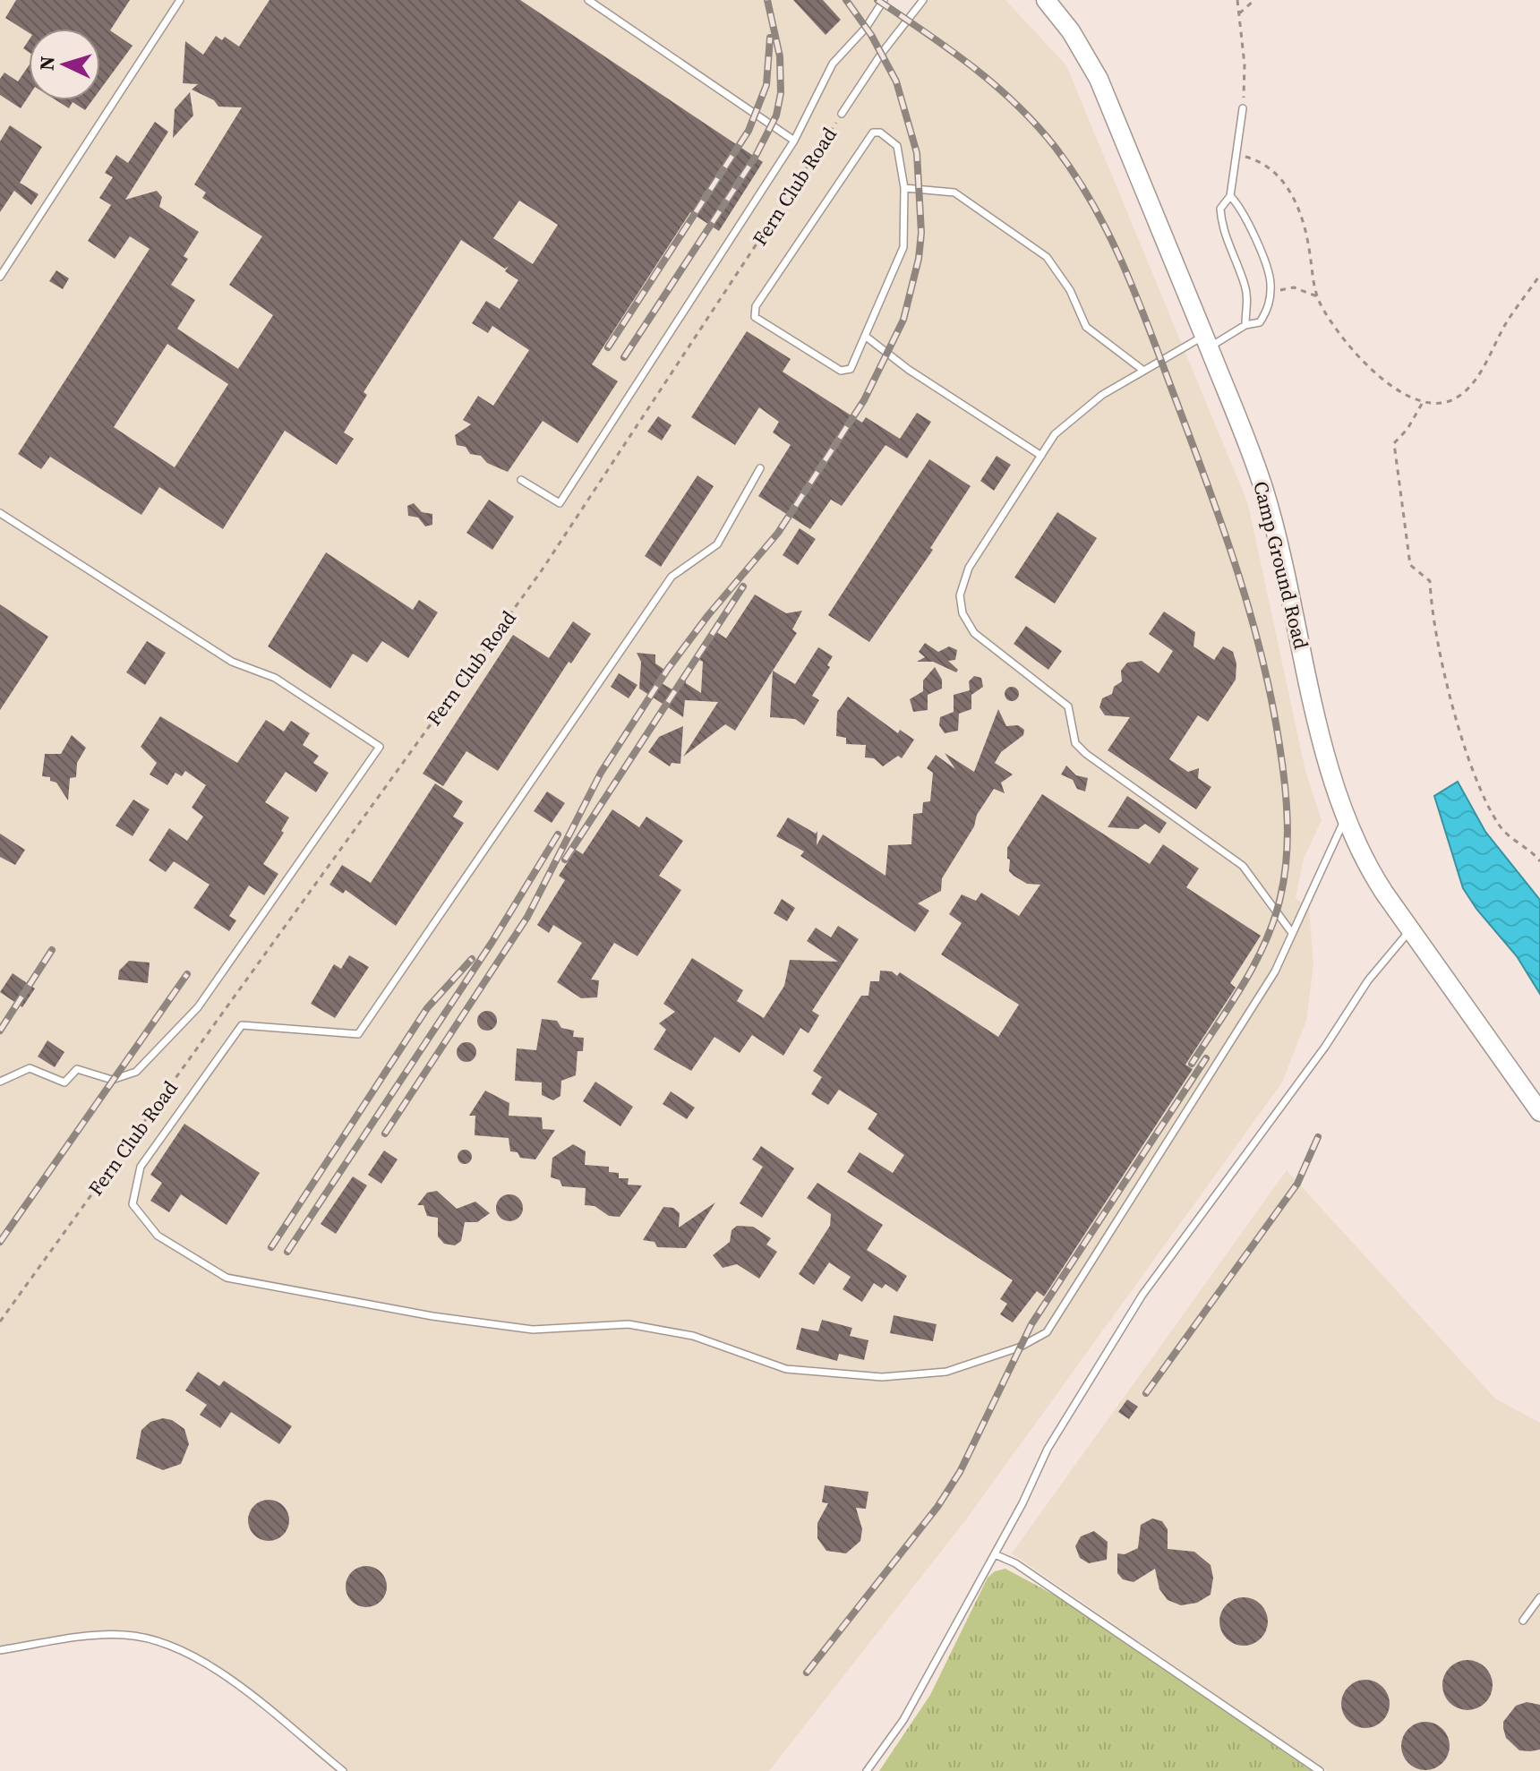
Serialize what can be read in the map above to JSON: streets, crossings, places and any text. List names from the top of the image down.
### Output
{
  "streets": {
    "street": ["Camp Ground Road"],
    "lane": ["Fern Club Road"]
  },
  "north": "left"
}
